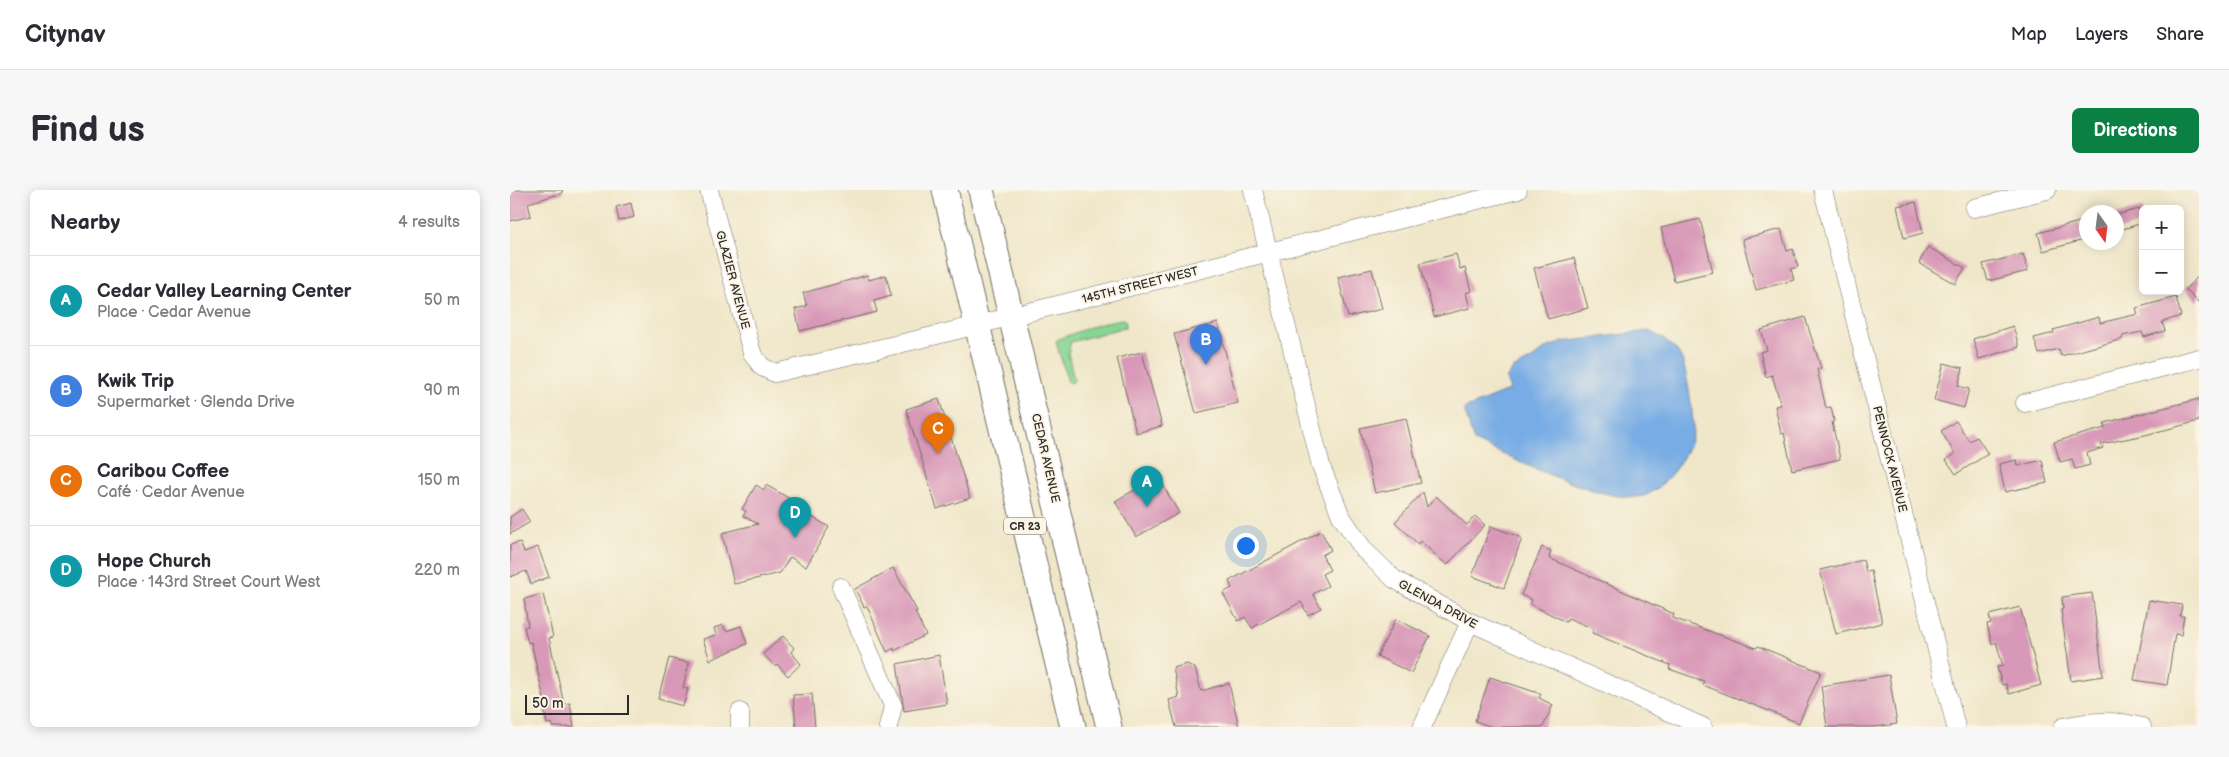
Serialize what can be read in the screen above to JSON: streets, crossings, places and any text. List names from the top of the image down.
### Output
{
  "streets": {
    "highway": ["CEDAR AVENUE", "CR 23"],
    "street": [
      "GLAZIER AVENUE",
      "145TH STREET WEST",
      "PENNOCK AVENUE",
      "GLENDA DRIVE"
    ]
  },
  "crossings": [
    ["GLAZIER AVENUE", "145TH STREET WEST"],
    ["145TH STREET WEST", "CEDAR AVENUE"],
    ["145TH STREET WEST", "CR 23"],
    ["145TH STREET WEST", "GLENDA DRIVE"]
  ],
  "scale_bar": "50 m",
  "north": "bottom",
  "page": {
    "header": "Citynav",
    "nav": ["Map", "Layers", "Share"],
    "buttons": "Directions",
    "title": "Find us",
    "heading": ["Nearby", "4 results"],
    "map_buttons": ["+", "−"],
    "list": [
      {
        "mark": "A",
        "name": "Cedar Valley Learning Center",
        "note": "Place · Cedar Avenue",
        "value": "50 m"
      },
      {
        "mark": "B",
        "name": "Kwik Trip",
        "note": "Supermarket · Glenda Drive",
        "value": "90 m"
      },
      {
        "mark": "C",
        "name": "Caribou Coffee",
        "note": "Café · Cedar Avenue",
        "value": "150 m"
      },
      {
        "mark": "D",
        "name": "Hope Church",
        "note": "Place · 143rd Street Court West",
        "value": "220 m"
      }
    ],
    "pins": [
      "B",
      "C",
      "A",
      "D"
    ],
    "scale": "50 m"
  }
}
